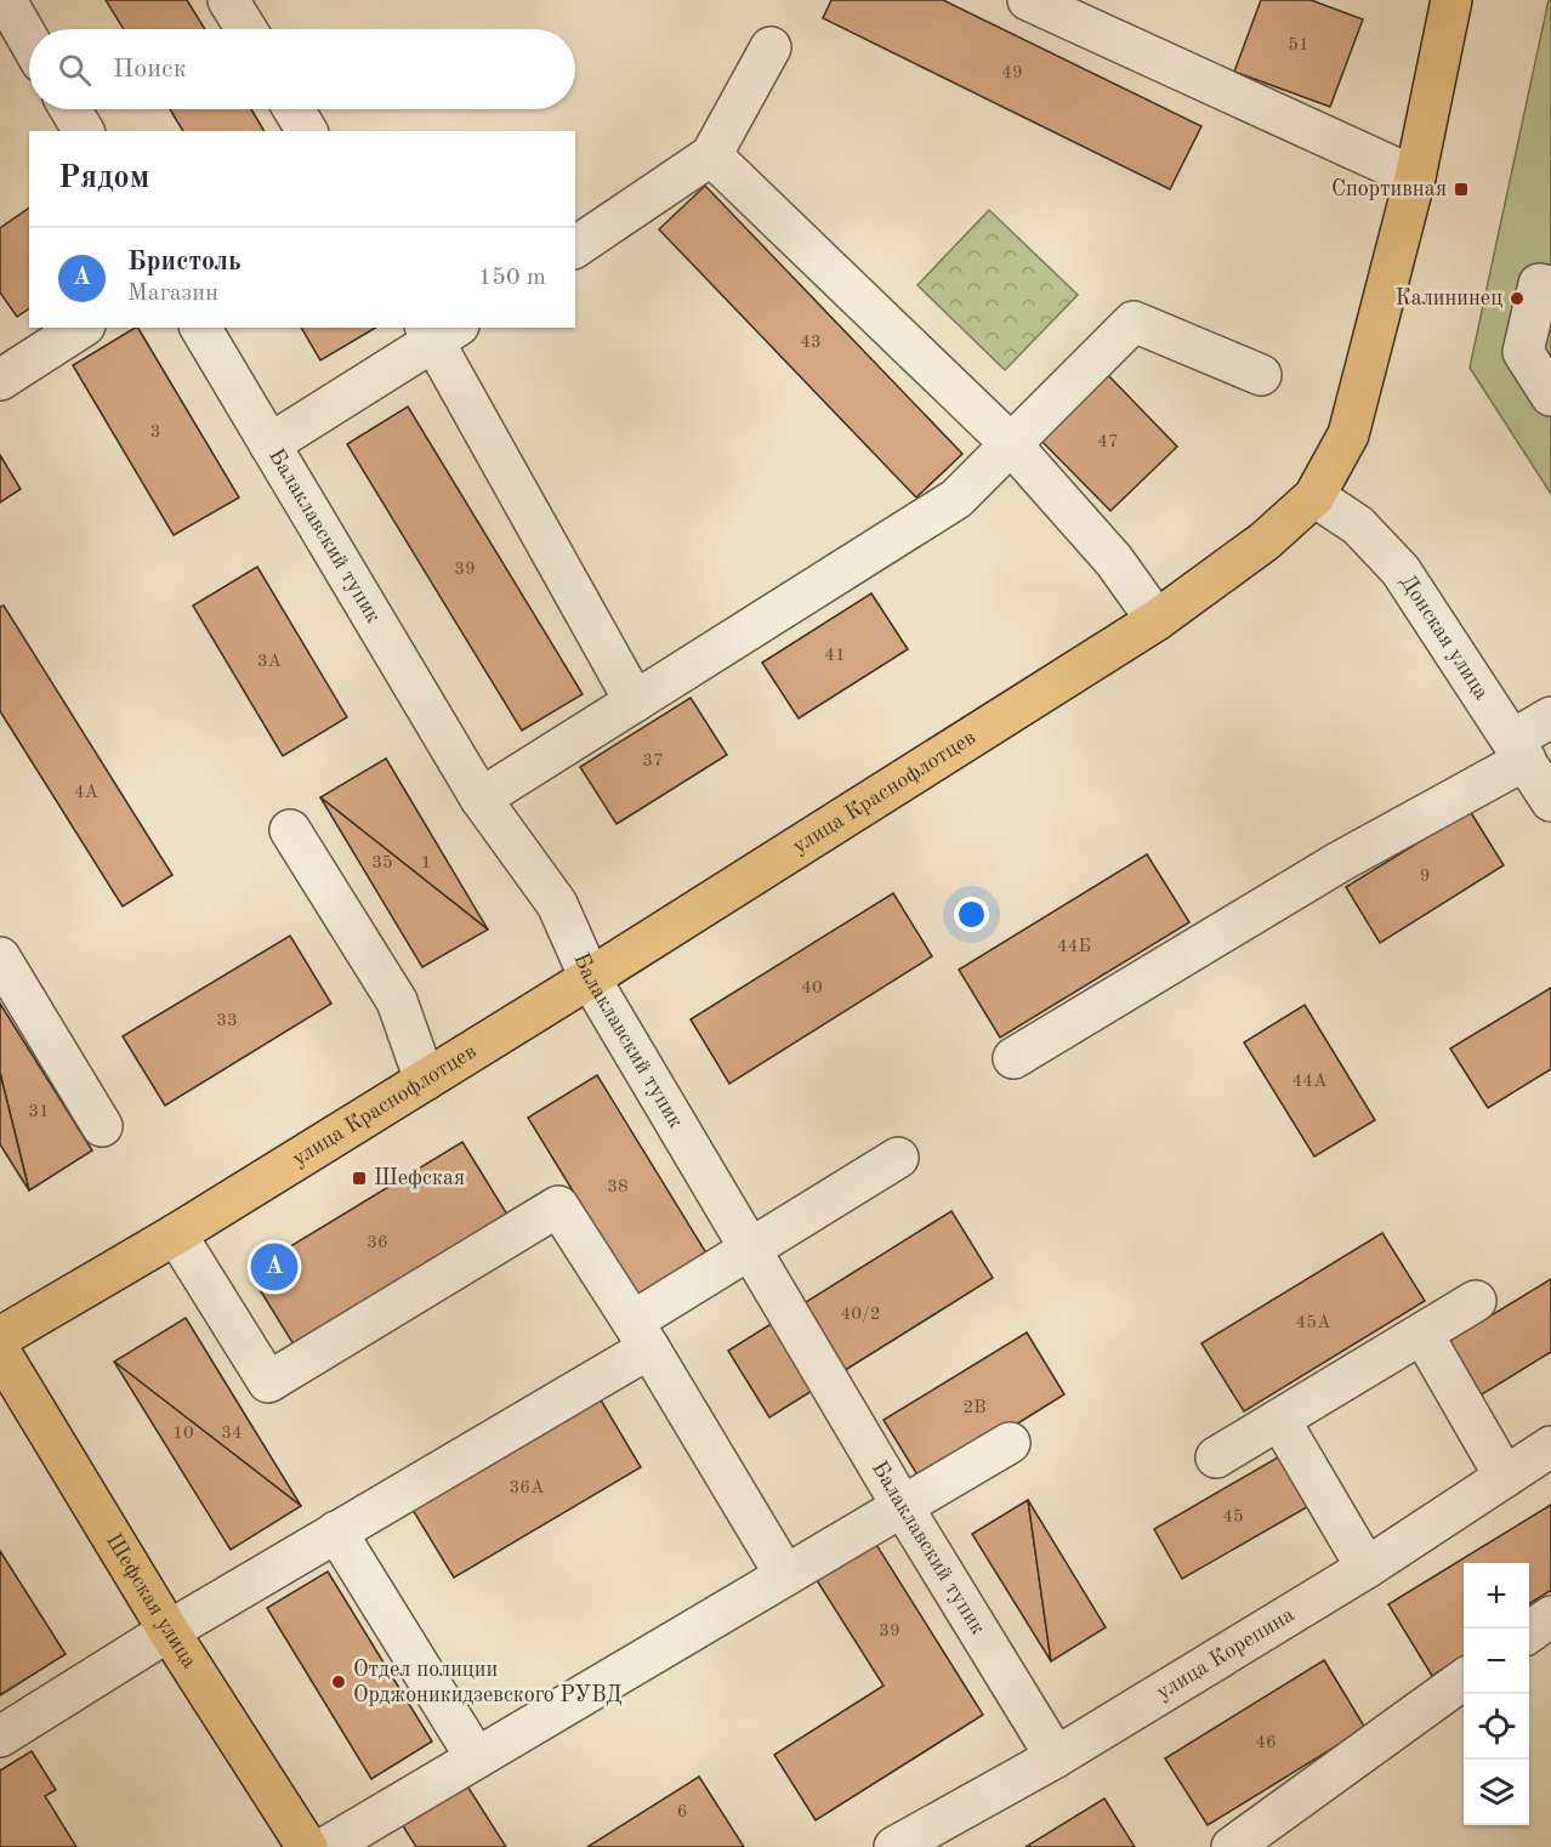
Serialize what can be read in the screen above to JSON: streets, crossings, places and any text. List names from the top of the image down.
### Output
{
  "streets": {
    "main road": ["улица Краснофлотцев", "Шефская улица"],
    "street": ["Балаклавский тупик", "Донская улица", "улица Корепина"]
  },
  "crossings": [
    ["Балаклавский тупик", "улица Краснофлотцев"],
    ["Балаклавский тупик", "улица Корепина"],
    ["Донская улица", "улица Краснофлотцев"]
  ],
  "places": {
    "transit": ["Спортивная", "Шефская"],
    "other": ["Калининец", "Отдел полиции Орджоникидзевского РУВД"]
  },
  "house_numbers": [
    "51",
    "49",
    "43",
    "3",
    "47",
    "39",
    "41",
    "3А",
    "37",
    "4А",
    "35",
    "1",
    "9",
    "44Б",
    "40",
    "33",
    "44А",
    "31",
    "38",
    "36",
    "40/2",
    "45А",
    "2В",
    "10",
    "34",
    "36А",
    "45",
    "39",
    "46",
    "6"
  ],
  "page": {
    "search": "Поиск",
    "heading": "Рядом",
    "list": [
      {
        "mark": "A",
        "name": "Бристоль",
        "note": "Магазин",
        "value": "150 m"
      }
    ],
    "pins": "A",
    "map_buttons": ["+", "−"]
  }
}
